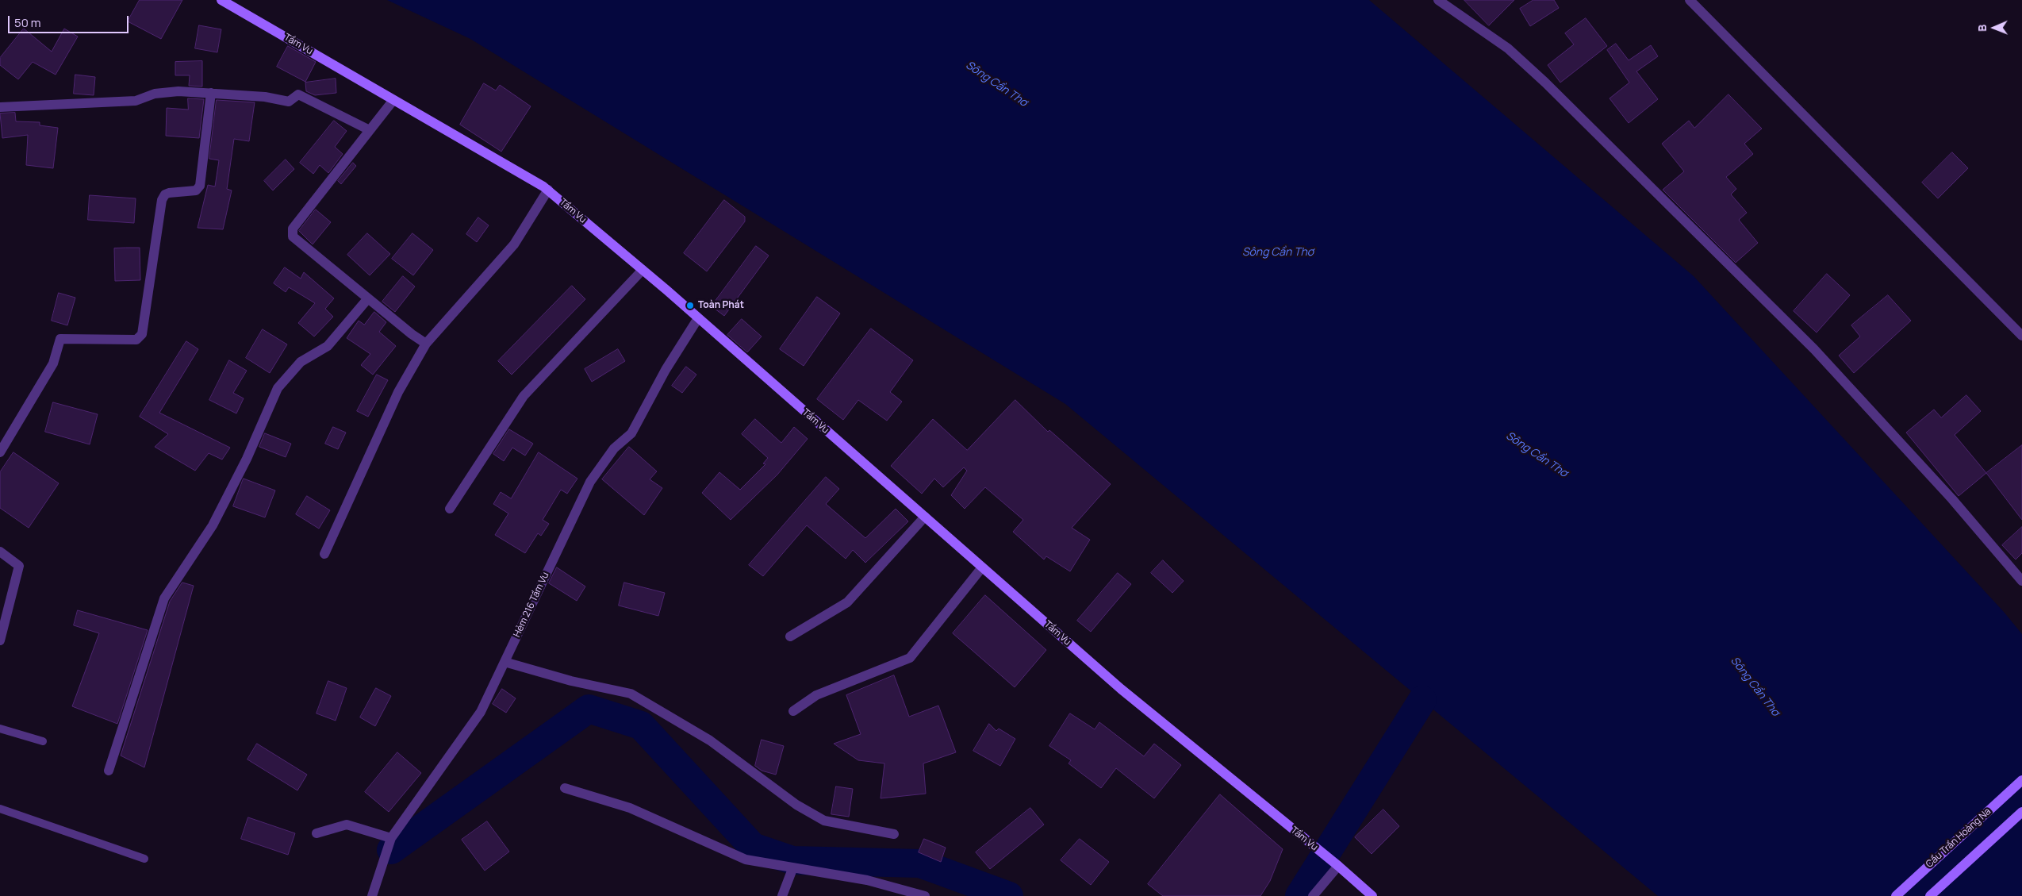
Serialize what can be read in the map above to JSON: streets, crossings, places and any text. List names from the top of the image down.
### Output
{
  "streets": {
    "street": ["Tầm Vu", "Hẻm 216 Tầm Vu", "Cầu Trần Hoàng Na"]
  },
  "crossings": [
    ["Tầm Vu", "Hẻm 216 Tầm Vu"]
  ],
  "water": ["Sông Cần Thơ"],
  "places": ["Toàn Phát"],
  "scale_bar": "50 m",
  "north": "left"
}
